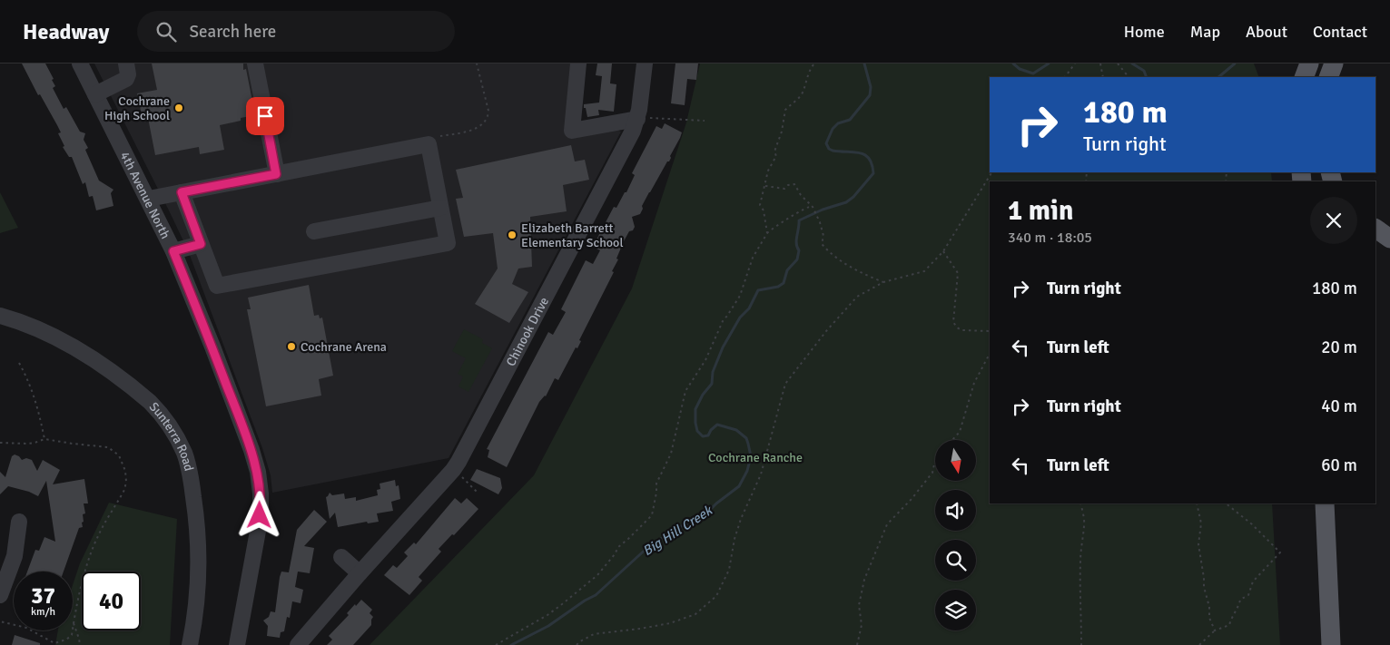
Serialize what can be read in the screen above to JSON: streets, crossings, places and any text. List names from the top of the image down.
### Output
{
  "streets": {
    "street": ["4th Avenue North", "Chinook Drive", "Sunterra Road"]
  },
  "water": ["Big Hill Creek"],
  "parks": ["Cochrane Ranche"],
  "places": ["Cochrane High School", "Elizabeth Barrett Elementary School", "Cochrane Arena"],
  "north": "bottom",
  "page": {
    "header": "Headway",
    "search": "Search here",
    "nav": [
      "Home",
      "Map",
      "About",
      "Contact"
    ],
    "turn": ["180 m", "Turn right"],
    "heading": ["1 min", "340 m · 18:05"],
    "list": [
      {
        "name": "Turn right",
        "value": "180 m"
      },
      {
        "name": "Turn left",
        "value": "20 m"
      },
      {
        "name": "Turn right",
        "value": "40 m"
      },
      {
        "name": "Turn left",
        "value": "60 m"
      }
    ],
    "speed": "37 km/h",
    "limit": "40"
  }
}
